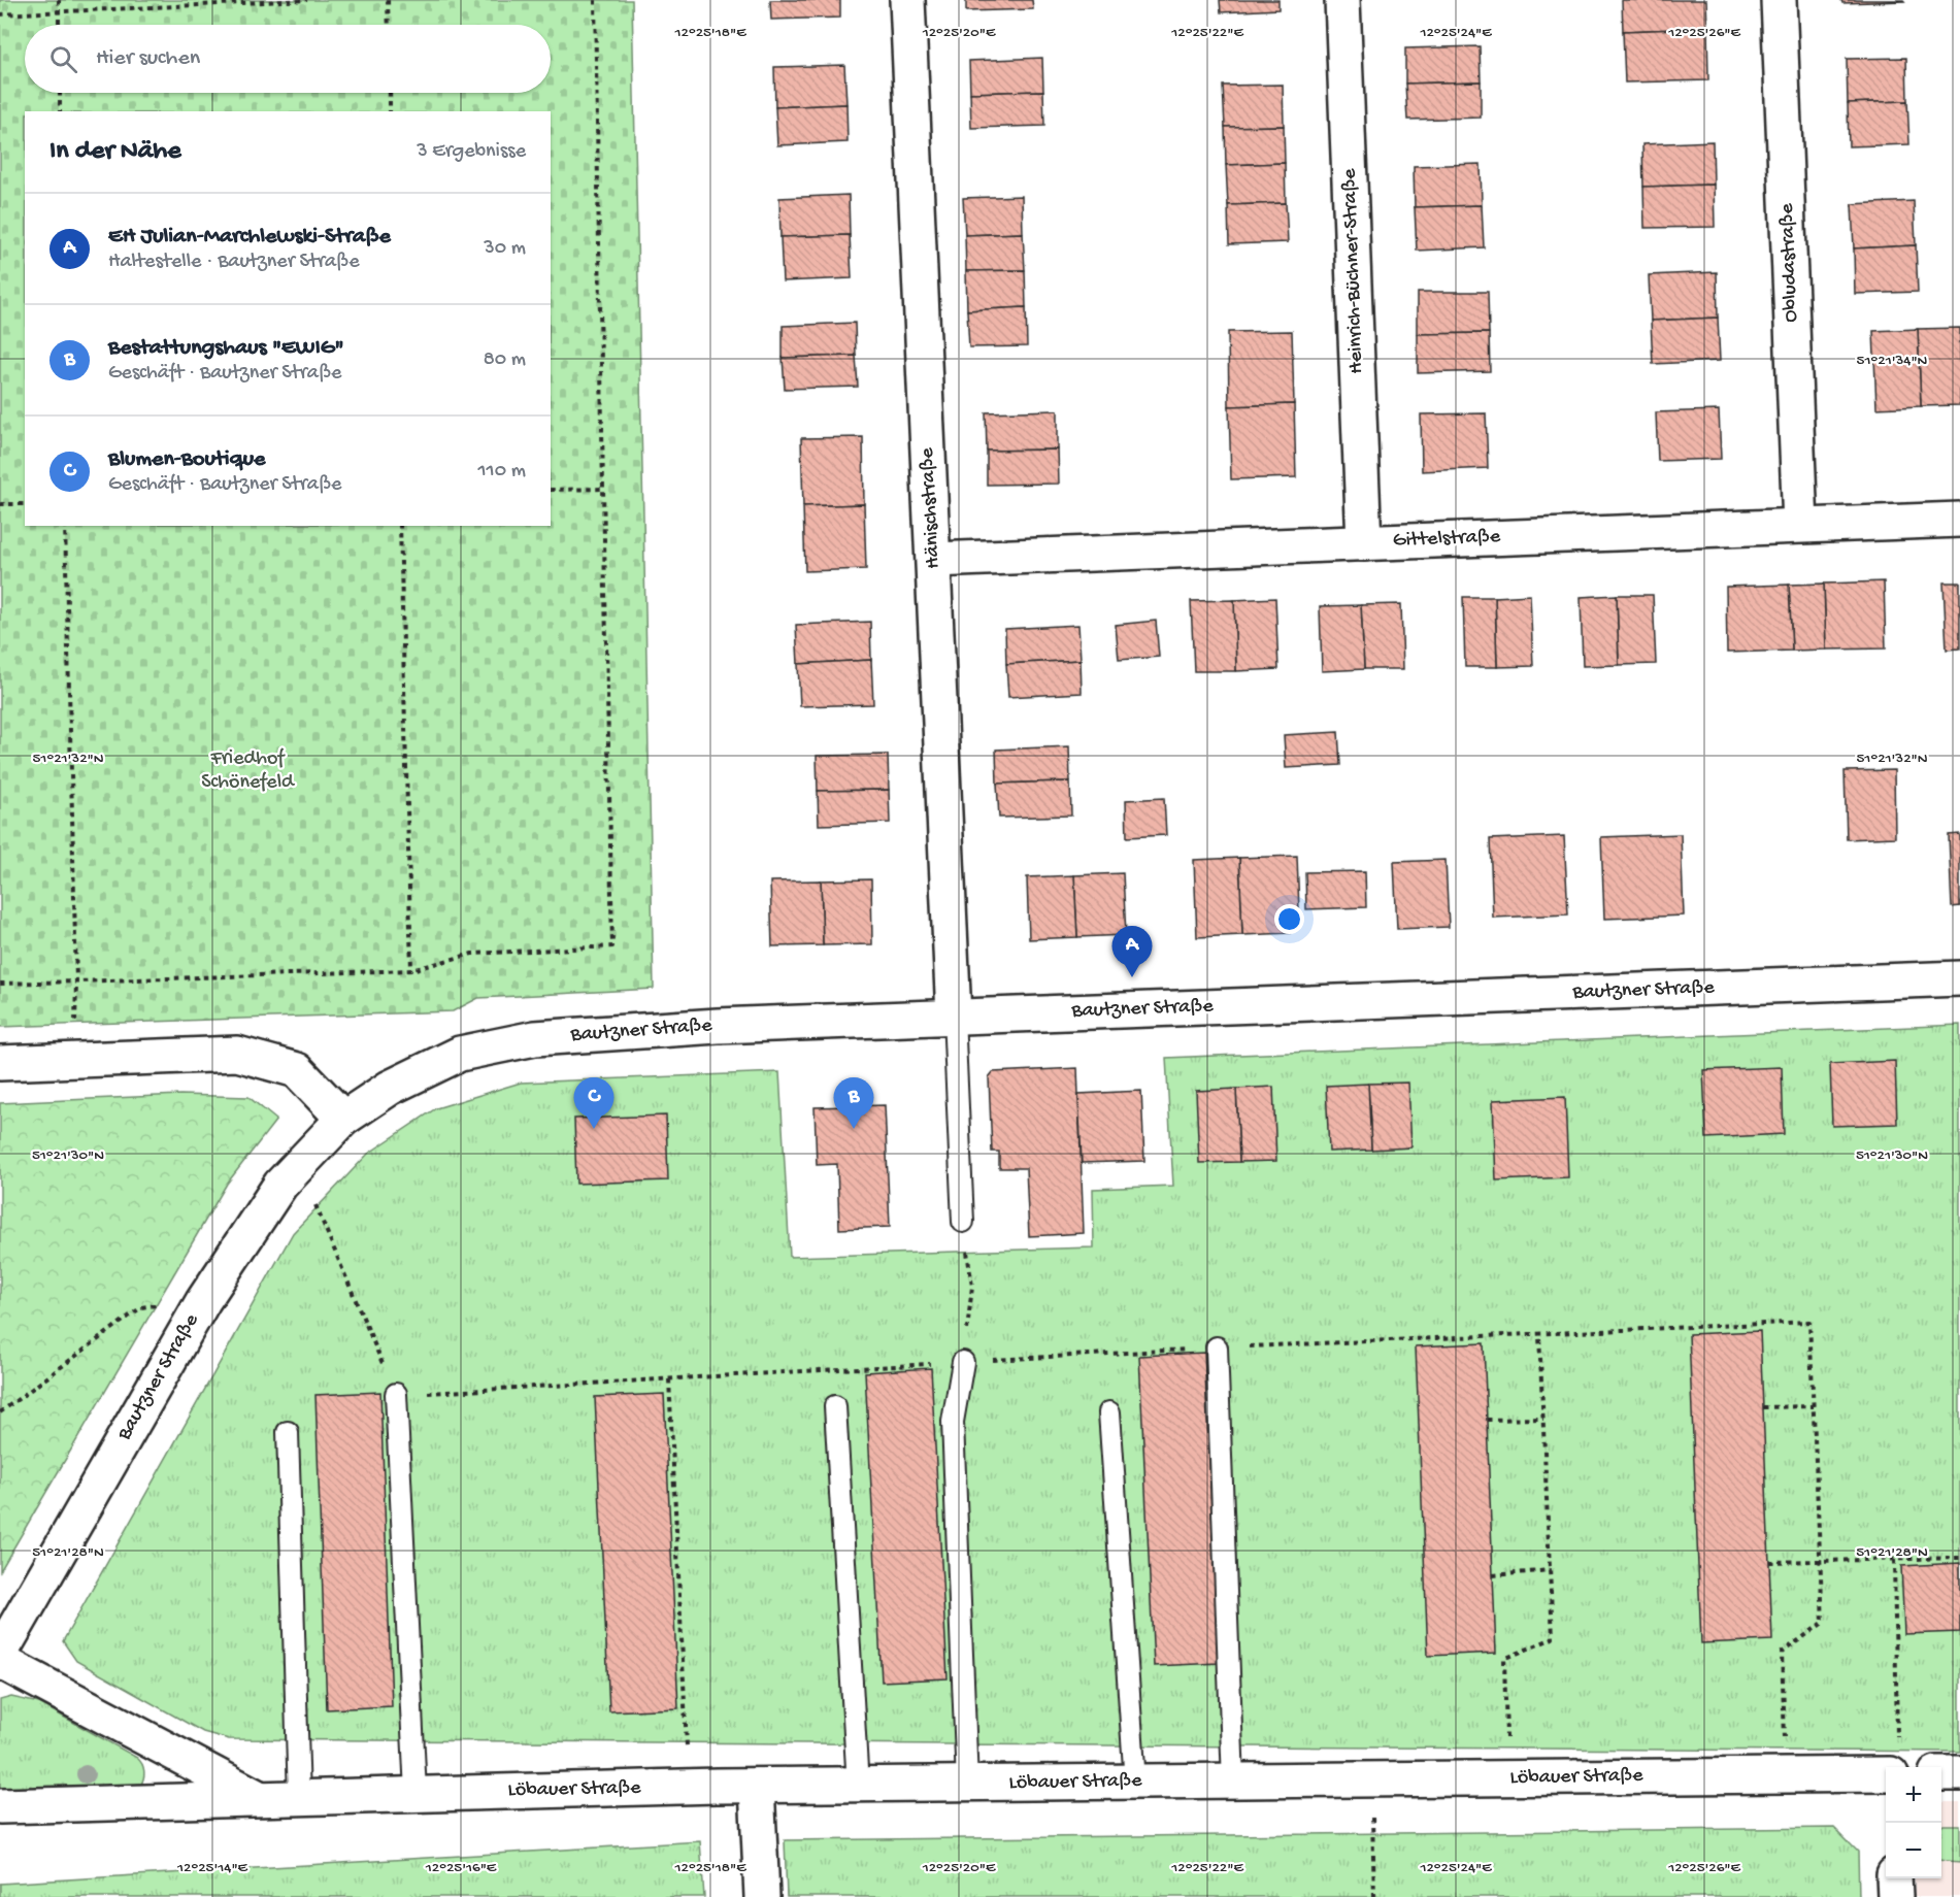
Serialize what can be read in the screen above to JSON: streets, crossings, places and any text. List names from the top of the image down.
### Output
{
  "streets": {
    "street": [
      "Obludastraße",
      "Heinrich-Büchner-Straße",
      "Hänischstraße",
      "Gittelstraße",
      "Bautzner Straße",
      "Löbauer Straße"
    ]
  },
  "crossings": [
    ["Obludastraße", "Gittelstraße"],
    ["Heinrich-Büchner-Straße", "Gittelstraße"],
    ["Hänischstraße", "Gittelstraße"],
    ["Hänischstraße", "Bautzner Straße"]
  ],
  "parks": ["Friedhof Schönefeld"],
  "page": {
    "search": "Hier suchen",
    "heading": ["In der Nähe", "3 Ergebnisse"],
    "list": [
      {
        "mark": "A",
        "name": "EH Julian-Marchlewski-Straße",
        "note": "Haltestelle · Bautzner Straße",
        "value": "30 m"
      },
      {
        "mark": "B",
        "name": "Bestattungshaus \"EWIG\"",
        "note": "Geschäft · Bautzner Straße",
        "value": "80 m"
      },
      {
        "mark": "C",
        "name": "Blumen-Boutique",
        "note": "Geschäft · Bautzner Straße",
        "value": "110 m"
      }
    ],
    "pins": ["A", "B", "C"],
    "map_buttons": ["+", "−"]
  },
  "coordinates": [
    "12°25'18\"E",
    "12°25'20\"E",
    "12°25'22\"E",
    "12°25'24\"E",
    "12°25'26\"E",
    "51°21'34\"N",
    "51°21'32\"N",
    "51°21'30\"N",
    "51°21'28\"N",
    "12°25'14\"E",
    "12°25'16\"E"
  ]
}
